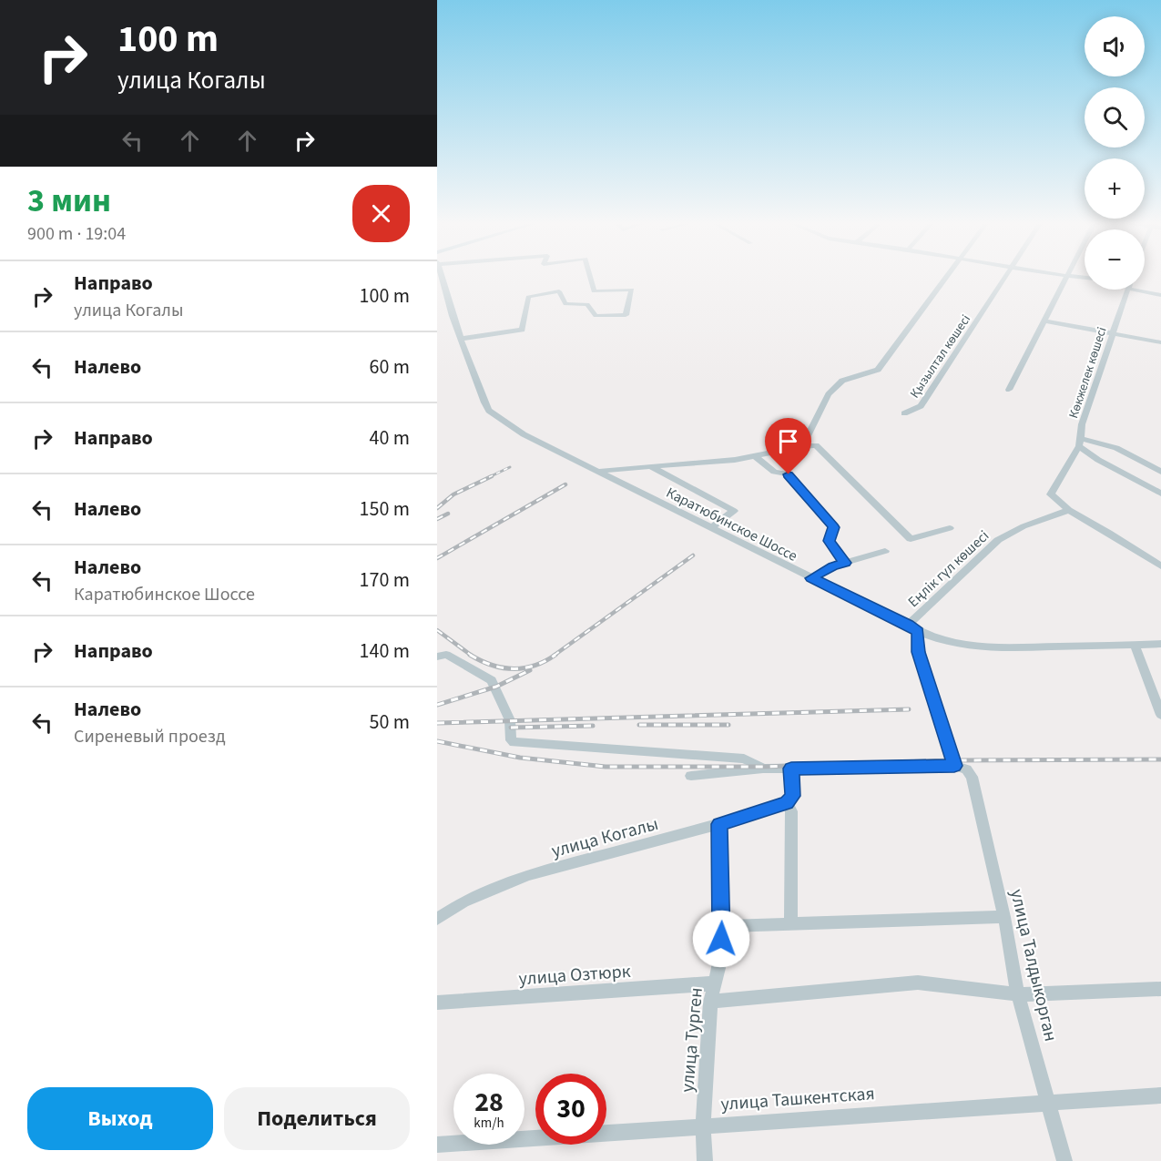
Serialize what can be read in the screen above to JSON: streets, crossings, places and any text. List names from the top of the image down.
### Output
{
  "streets": {
    "street": [
      "Қызылтал көшесі",
      "Көкжелек көшесі",
      "Каратюбинское Шоссе",
      "Еңлік гүл көшесі",
      "улица Когалы",
      "улица Талдыкорган",
      "улица Озтюрк",
      "улица Турген",
      "улица Ташкентская"
    ]
  },
  "crossings": [
    ["Көкжелек көшесі", "Еңлік гүл көшесі"],
    ["Каратюбинское Шоссе", "Еңлік гүл көшесі"],
    ["улица Когалы", "улица Турген"],
    ["улица Талдыкорган", "улица Ташкентская"],
    ["улица Озтюрк", "улица Турген"],
    ["улица Турген", "улица Ташкентская"]
  ],
  "page": {
    "turn": ["100 m", "улица Когалы"],
    "map_buttons": ["+", "−"],
    "heading": ["3 мин", "900 m · 19:04"],
    "list": [
      {
        "name": "Направо",
        "note": "улица Когалы",
        "value": "100 m"
      },
      {
        "name": "Налево",
        "value": "60 m"
      },
      {
        "name": "Направо",
        "value": "40 m"
      },
      {
        "name": "Налево",
        "value": "150 m"
      },
      {
        "name": "Налево",
        "note": "Каратюбинское Шоссе",
        "value": "170 m"
      },
      {
        "name": "Направо",
        "value": "140 m"
      },
      {
        "name": "Налево",
        "note": "Сиреневый проезд",
        "value": "50 m"
      }
    ],
    "speed": "28 km/h",
    "limit": "30",
    "buttons": ["Выход", "Поделиться"]
  }
}
